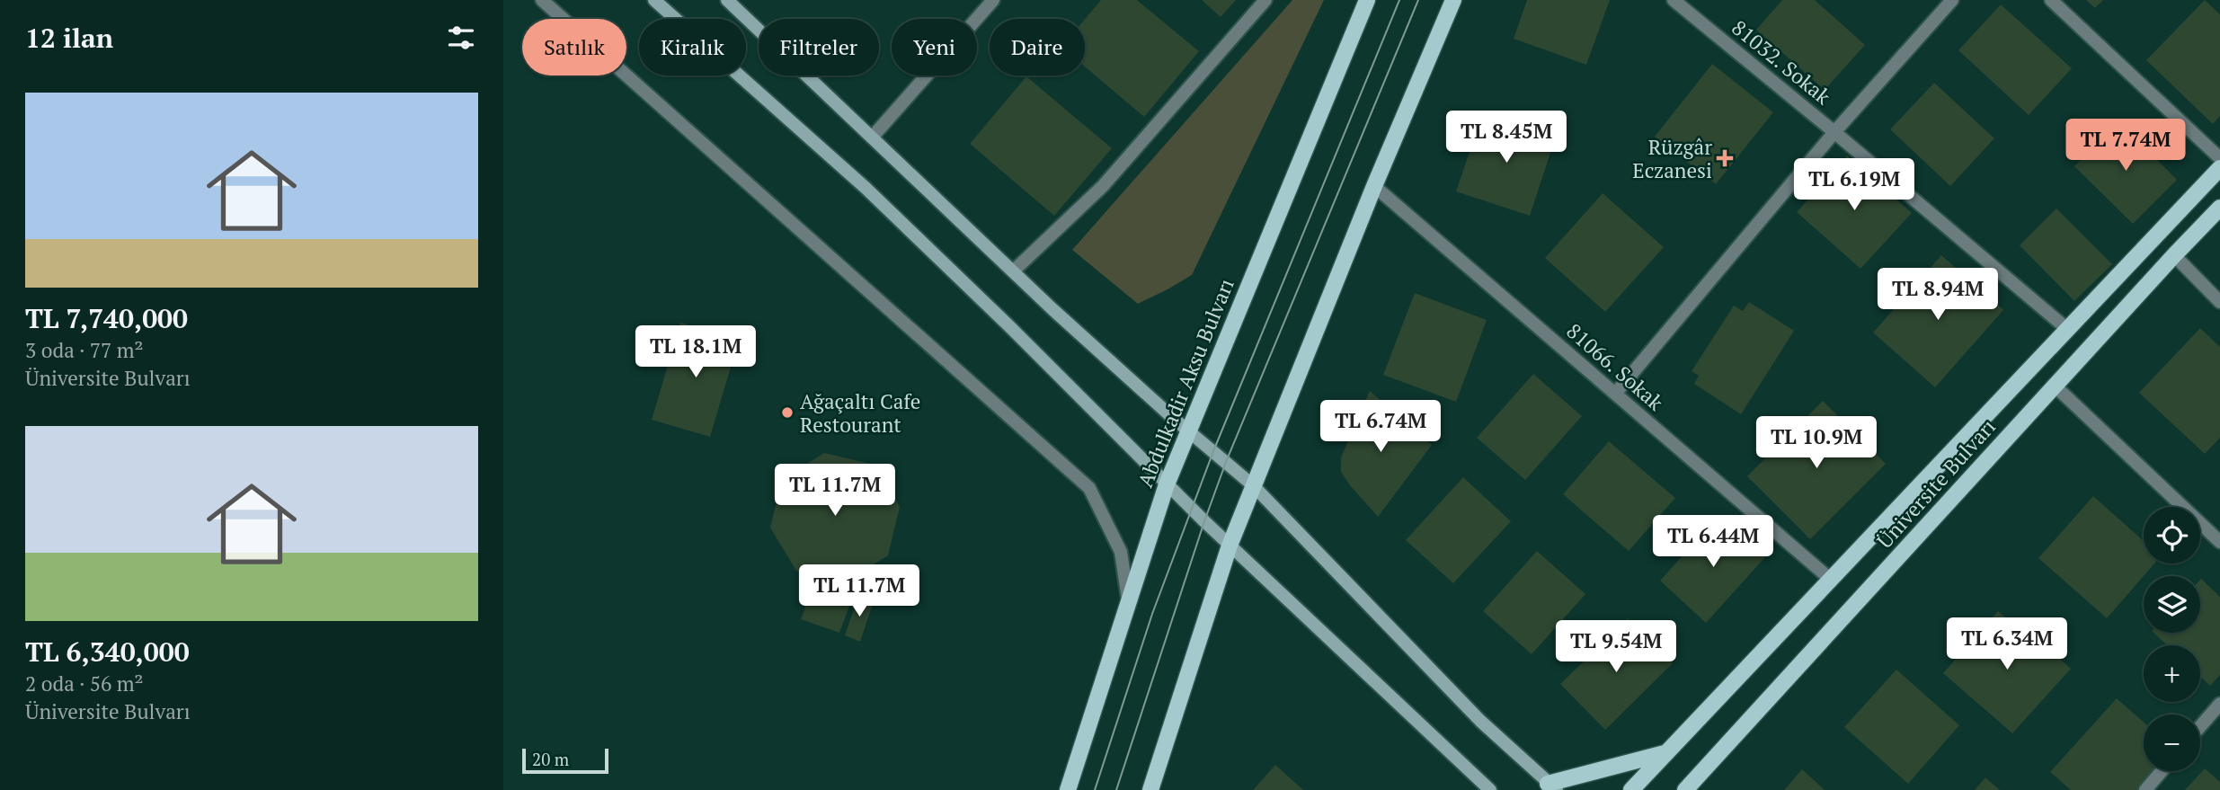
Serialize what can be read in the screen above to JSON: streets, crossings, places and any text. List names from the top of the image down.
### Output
{
  "streets": {
    "main road": ["Abdulkadir Aksu Bulvarı", "Üniversite Bulvarı"],
    "street": ["81032. Sokak", "81066. Sokak"]
  },
  "crossings": [
    ["81032. Sokak", "Üniversite Bulvarı"],
    ["81066. Sokak", "Üniversite Bulvarı"]
  ],
  "places": {
    "health": ["Rüzgâr Eczanesi"],
    "other": ["Ağaçaltı Cafe Restourant"]
  },
  "scale_bar": "20 m",
  "page": {
    "heading": "12 ilan",
    "chip": [
      "Satılık",
      "Kiralık",
      "Filtreler",
      "Yeni",
      "Daire"
    ],
    "list": [
      {
        "name": "TL 7,740,000",
        "note": "3 oda · 77 m² · Üniversite Bulvarı"
      },
      {
        "name": "TL 6,340,000",
        "note": "2 oda · 56 m² · Üniversite Bulvarı"
      }
    ],
    "price": [
      "TL 8.45M",
      "TL 7.74M",
      "TL 6.19M",
      "TL 8.94M",
      "TL 18.1M",
      "TL 6.74M",
      "TL 10.9M",
      "TL 11.7M",
      "TL 6.44M",
      "TL 11.7M",
      "TL 6.34M",
      "TL 9.54M"
    ],
    "map_buttons": ["+", "−"],
    "scale": "20 m"
  }
}
